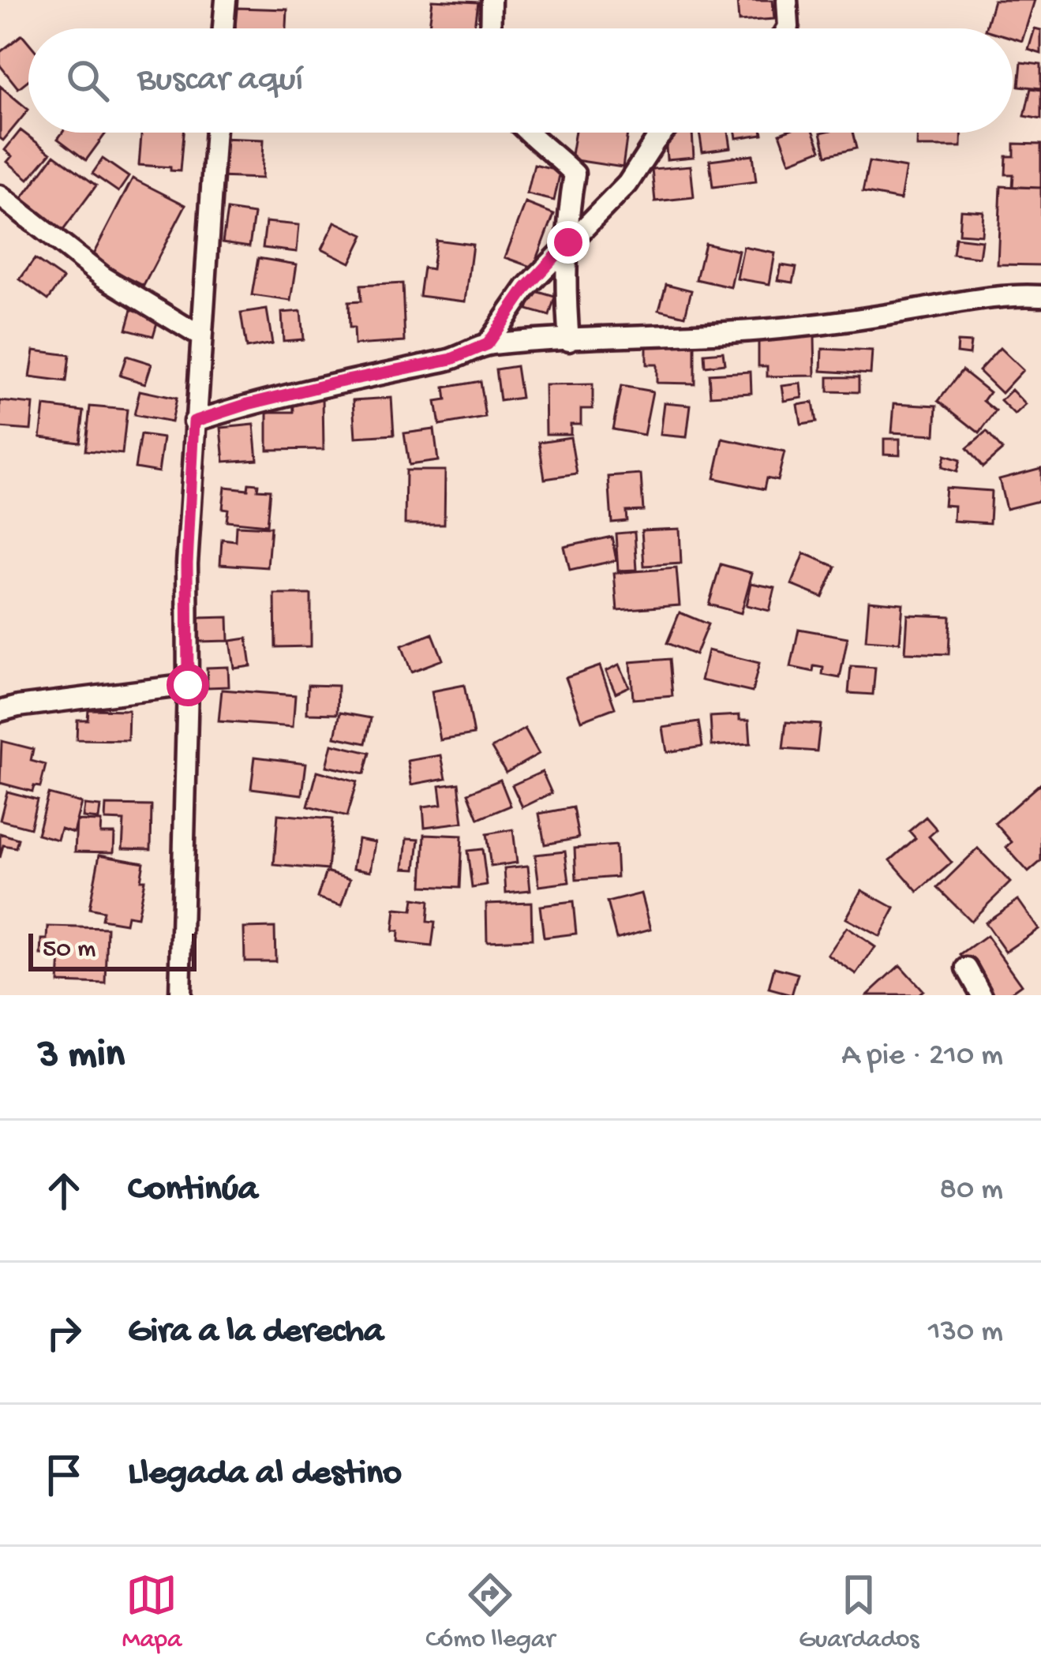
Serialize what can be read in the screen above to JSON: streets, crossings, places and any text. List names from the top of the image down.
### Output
{
  "scale_bar": "50 m",
  "page": {
    "search": "Buscar aquí",
    "scale": "50 m",
    "heading": ["3 min", "A pie · 210 m"],
    "list": [
      ["Continúa", "80 m"],
      ["Gira a la derecha", "130 m"],
      "Llegada al destino"
    ],
    "nav": ["Mapa", "Cómo llegar", "Guardados"]
  }
}
